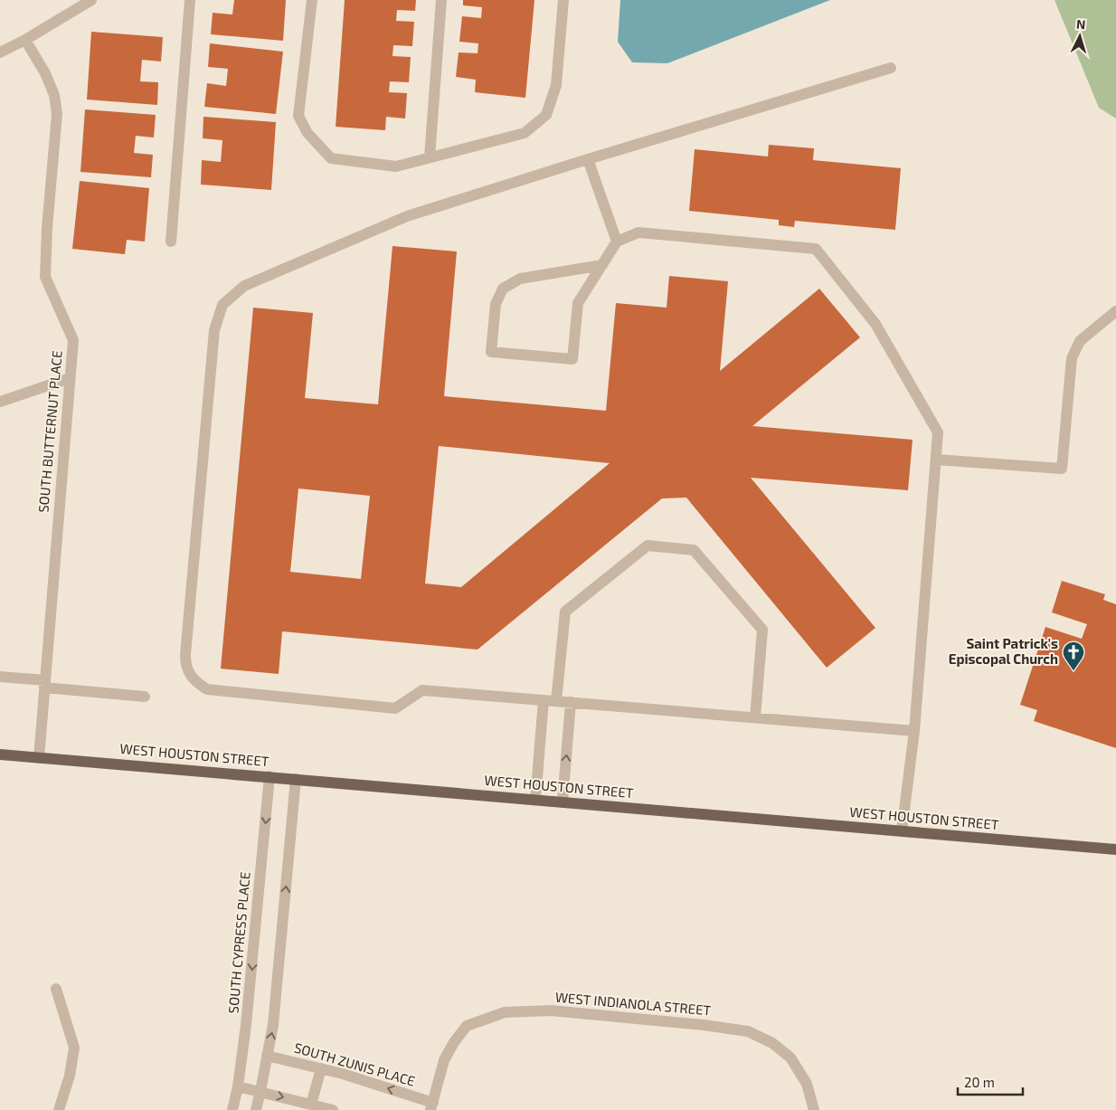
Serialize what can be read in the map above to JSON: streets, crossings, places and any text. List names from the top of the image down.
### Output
{
  "streets": {
    "main road": ["WEST HOUSTON STREET"],
    "street": [
      "SOUTH BUTTERNUT PLACE",
      "SOUTH CYPRESS PLACE",
      "WEST INDIANOLA STREET",
      "SOUTH ZUNIS PLACE"
    ]
  },
  "crossings": [
    ["SOUTH BUTTERNUT PLACE", "WEST HOUSTON STREET"],
    ["WEST HOUSTON STREET", "SOUTH CYPRESS PLACE"],
    ["WEST INDIANOLA STREET", "SOUTH ZUNIS PLACE"]
  ],
  "one_way": ["SOUTH ZUNIS PLACE"],
  "places": {
    "church": ["Saint Patrick's Episcopal Church"]
  },
  "scale_bar": "20 m",
  "north": "top"
}
